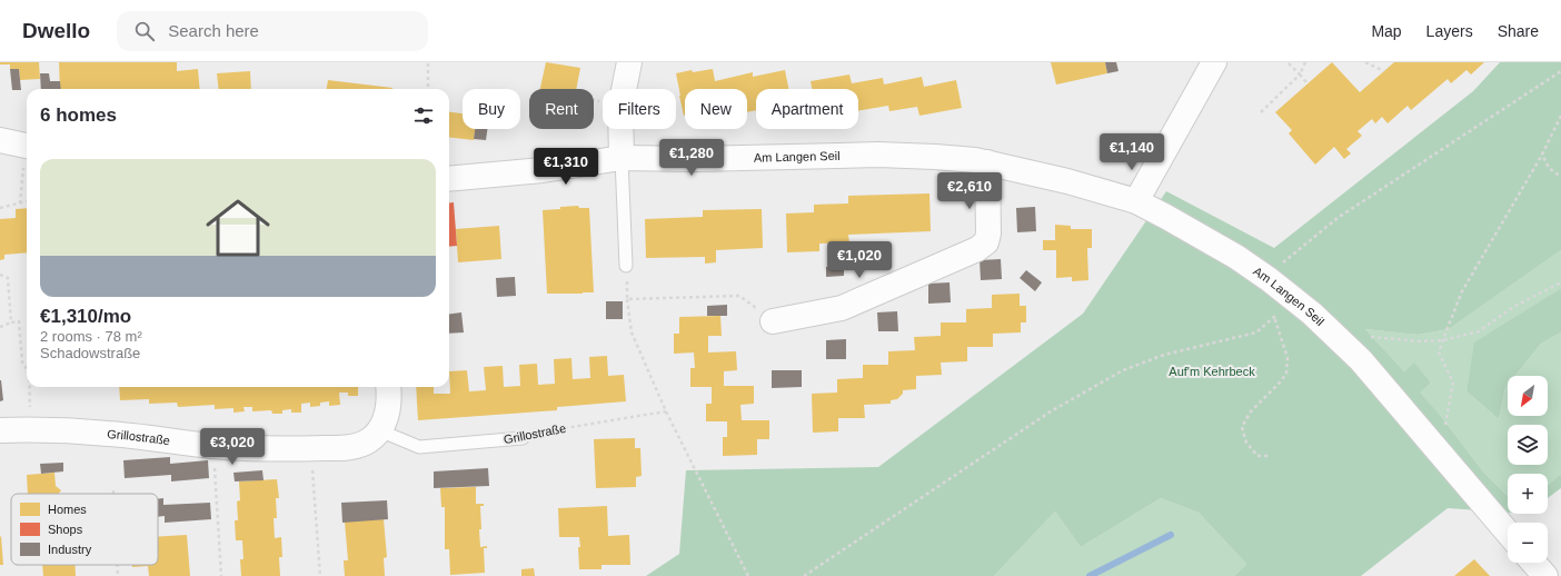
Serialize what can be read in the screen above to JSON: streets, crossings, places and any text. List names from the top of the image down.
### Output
{
  "streets": {
    "street": ["Am Langen Seil", "Grillostraße"]
  },
  "parks": ["Auf'm Kehrbeck"],
  "legend": ["Homes", "Shops", "Industry"],
  "north": "bottom left",
  "page": {
    "header": "Dwello",
    "search": "Search here",
    "nav": ["Map", "Layers", "Share"],
    "chip": [
      "Buy",
      "Rent",
      "Filters",
      "New",
      "Apartment"
    ],
    "heading": "6 homes",
    "price": [
      "€1,140",
      "€1,280",
      "€1,310",
      "€2,610",
      "€1,020",
      "€3,020"
    ],
    "list": [
      {
        "name": "€1,310/mo",
        "note": "2 rooms · 78 m² · Schadowstraße"
      }
    ],
    "map_buttons": ["+", "−"]
  }
}
